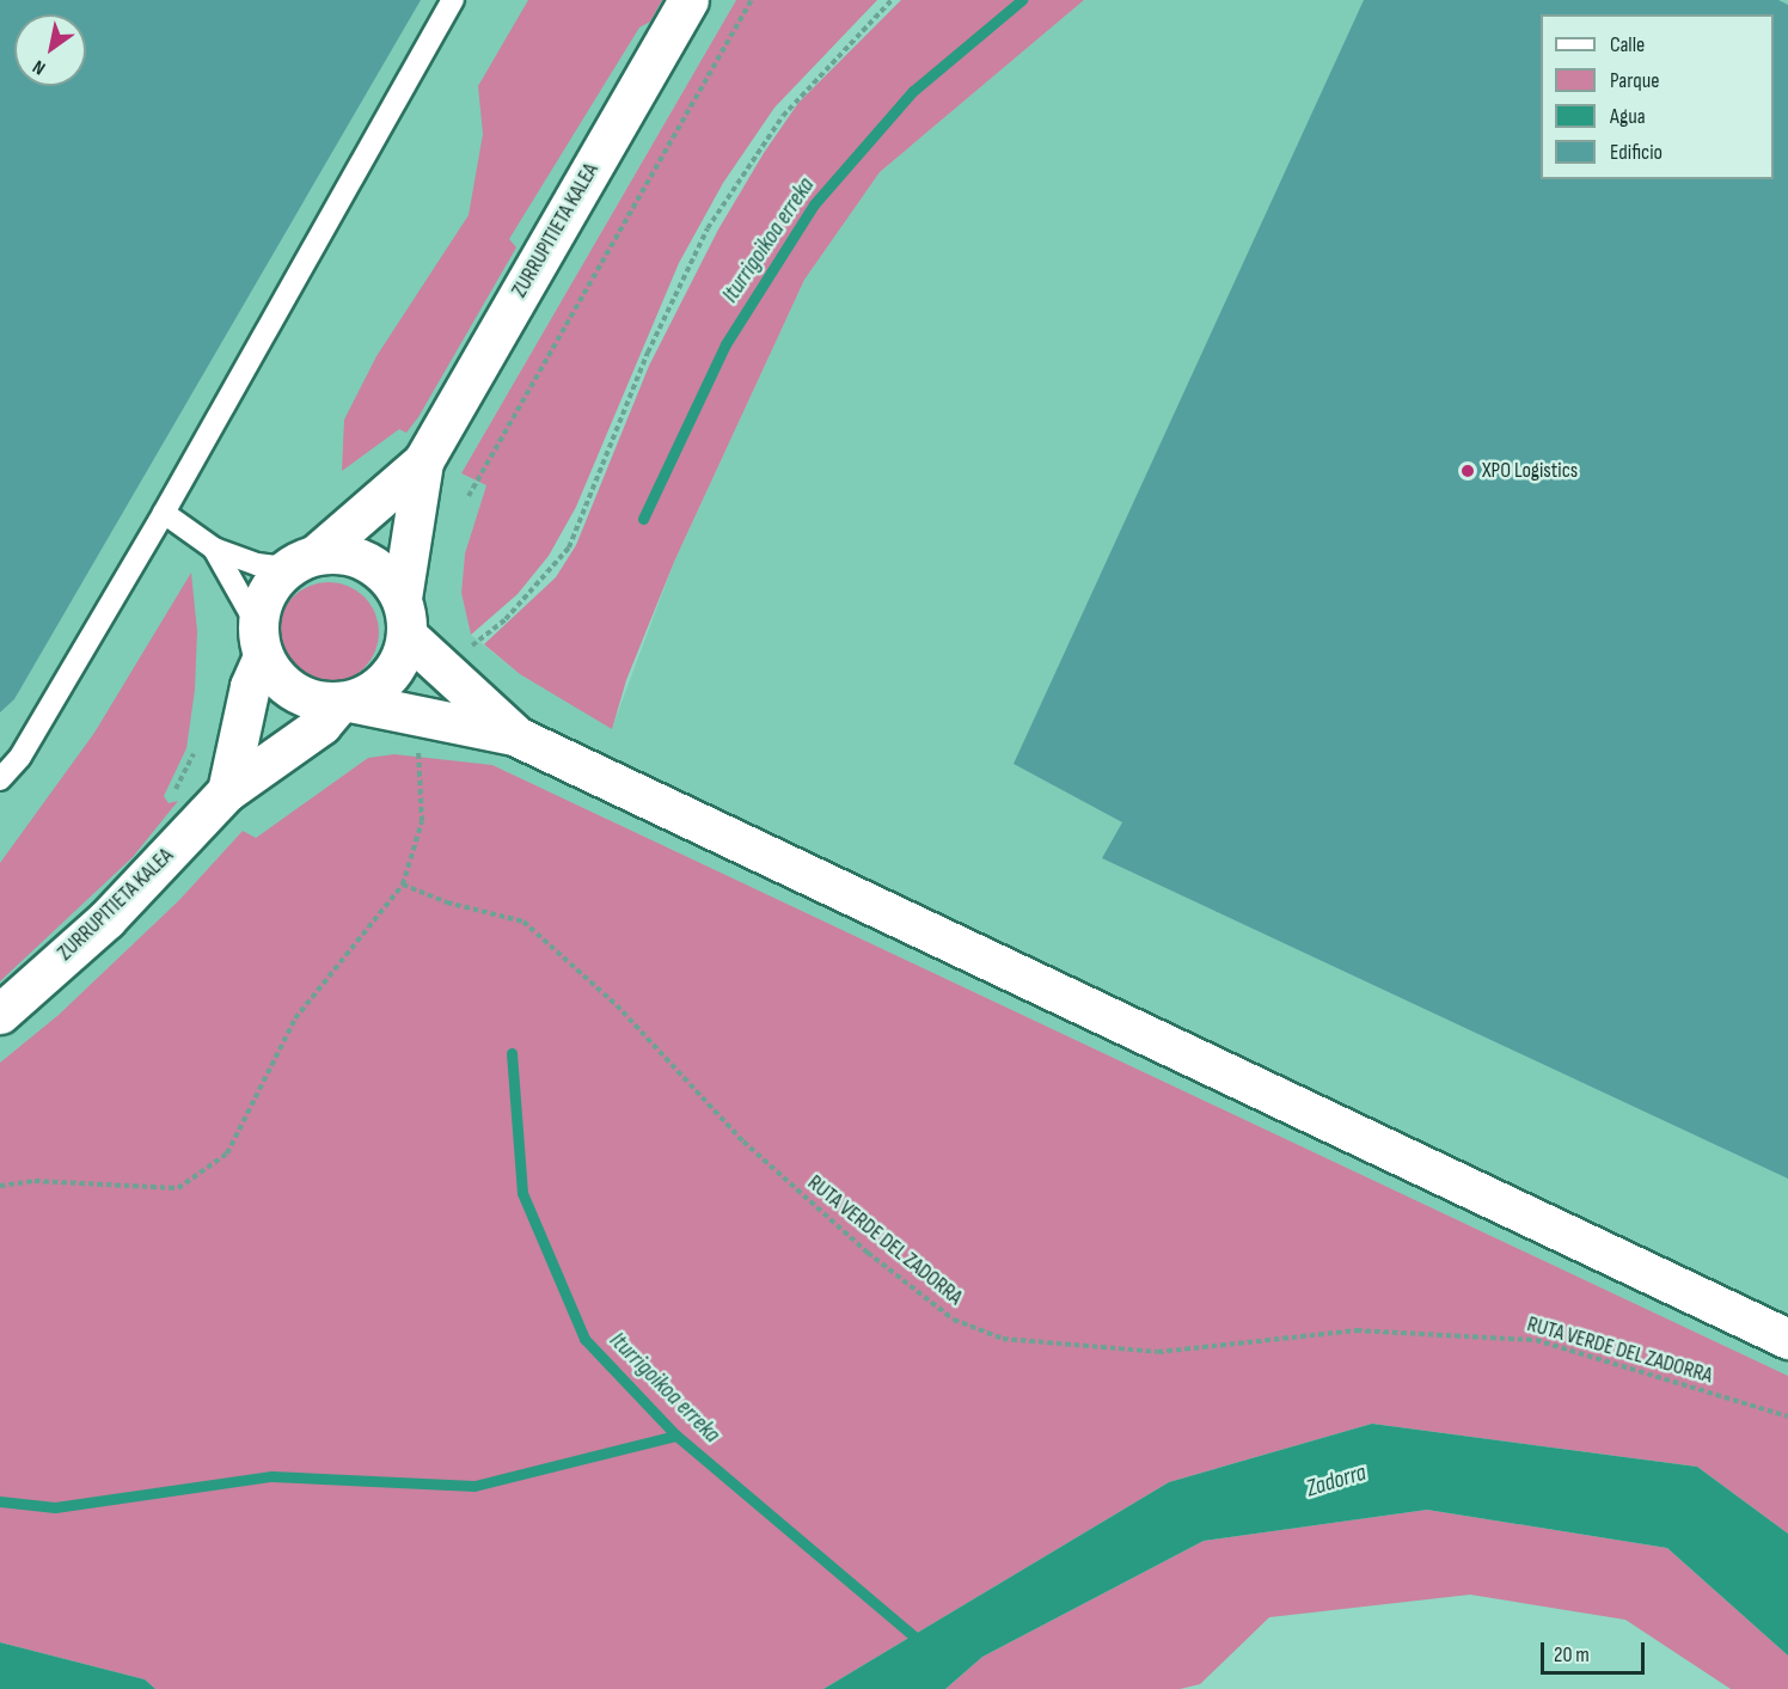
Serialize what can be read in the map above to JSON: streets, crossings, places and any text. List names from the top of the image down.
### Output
{
  "streets": {
    "street": ["ZURRUPITIETA KALEA"],
    "path": ["RUTA VERDE DEL ZADORRA"]
  },
  "water": ["Iturrigoikoa erreka", "Zadorra"],
  "places": ["XPO Logistics"],
  "legend": [
    "Calle",
    "Parque",
    "Agua",
    "Edificio"
  ],
  "scale_bar": "20 m",
  "north": "bottom left"
}
